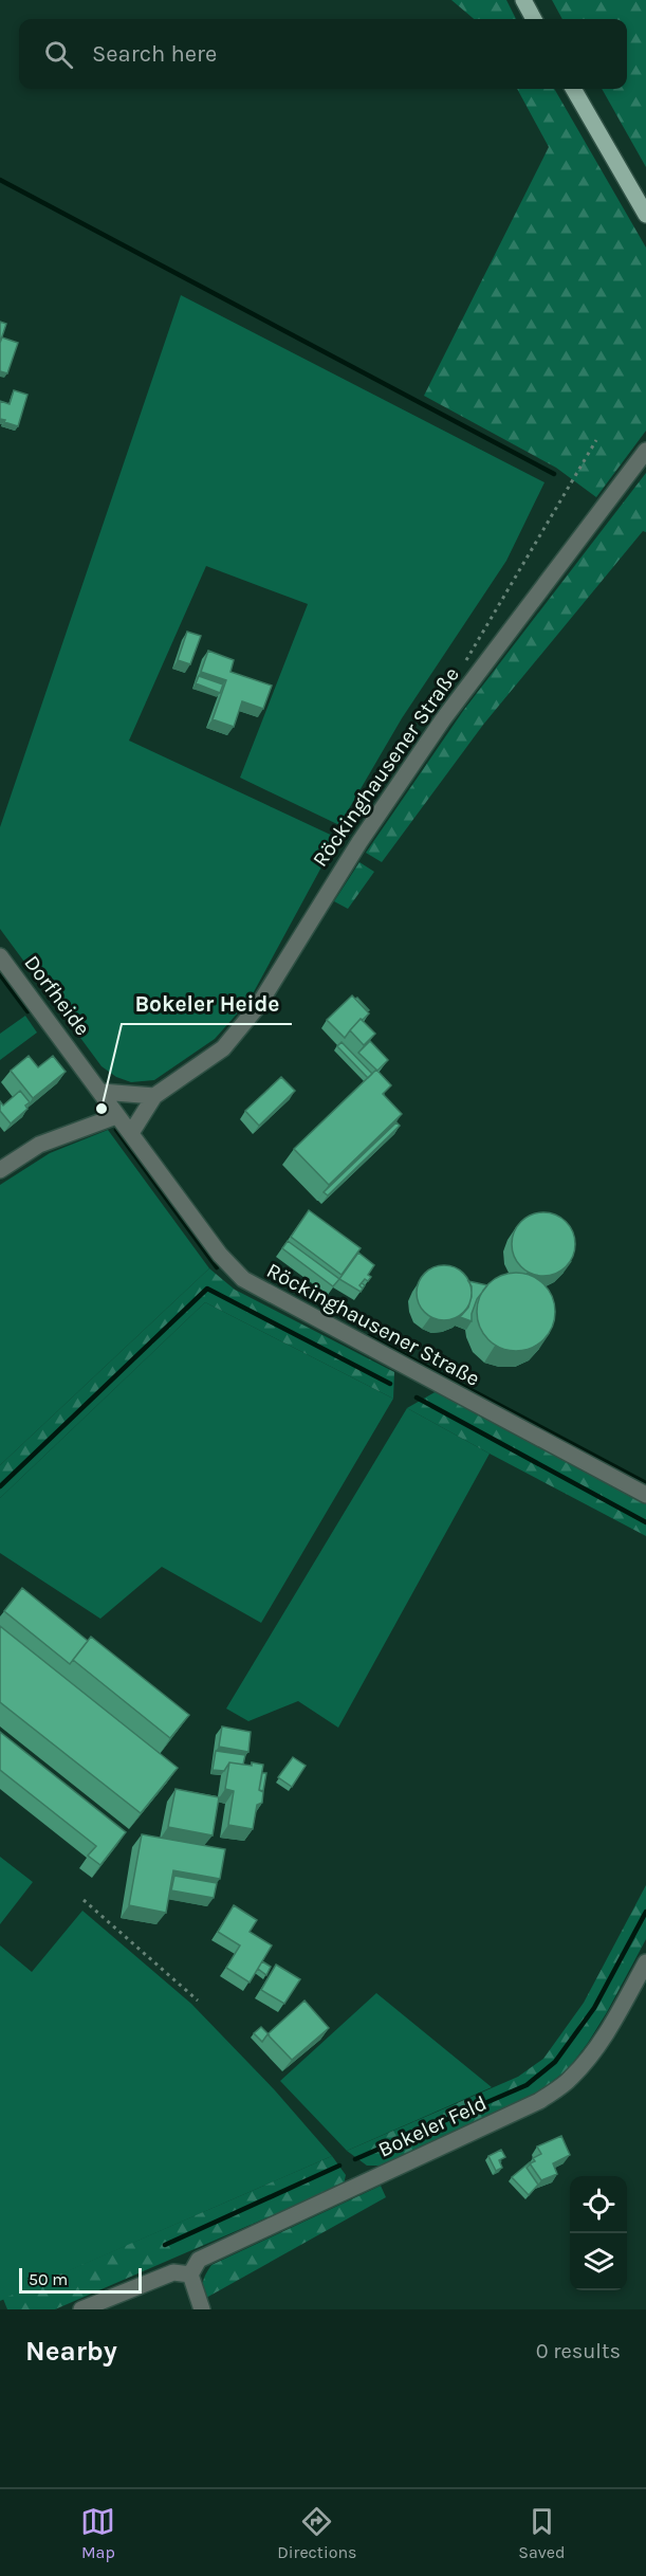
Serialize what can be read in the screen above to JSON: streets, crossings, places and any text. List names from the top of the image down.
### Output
{
  "streets": {
    "street": ["Röckinghausener Straße", "Dorfheide", "Bokeler Feld"]
  },
  "crossings": [
    ["Röckinghausener Straße", "Dorfheide"]
  ],
  "places": ["Bokeler Heide"],
  "scale_bar": "50 m",
  "page": {
    "search": "Search here",
    "scale": "50 m",
    "heading": ["Nearby", "0 results"],
    "nav": ["Map", "Directions", "Saved"]
  }
}
